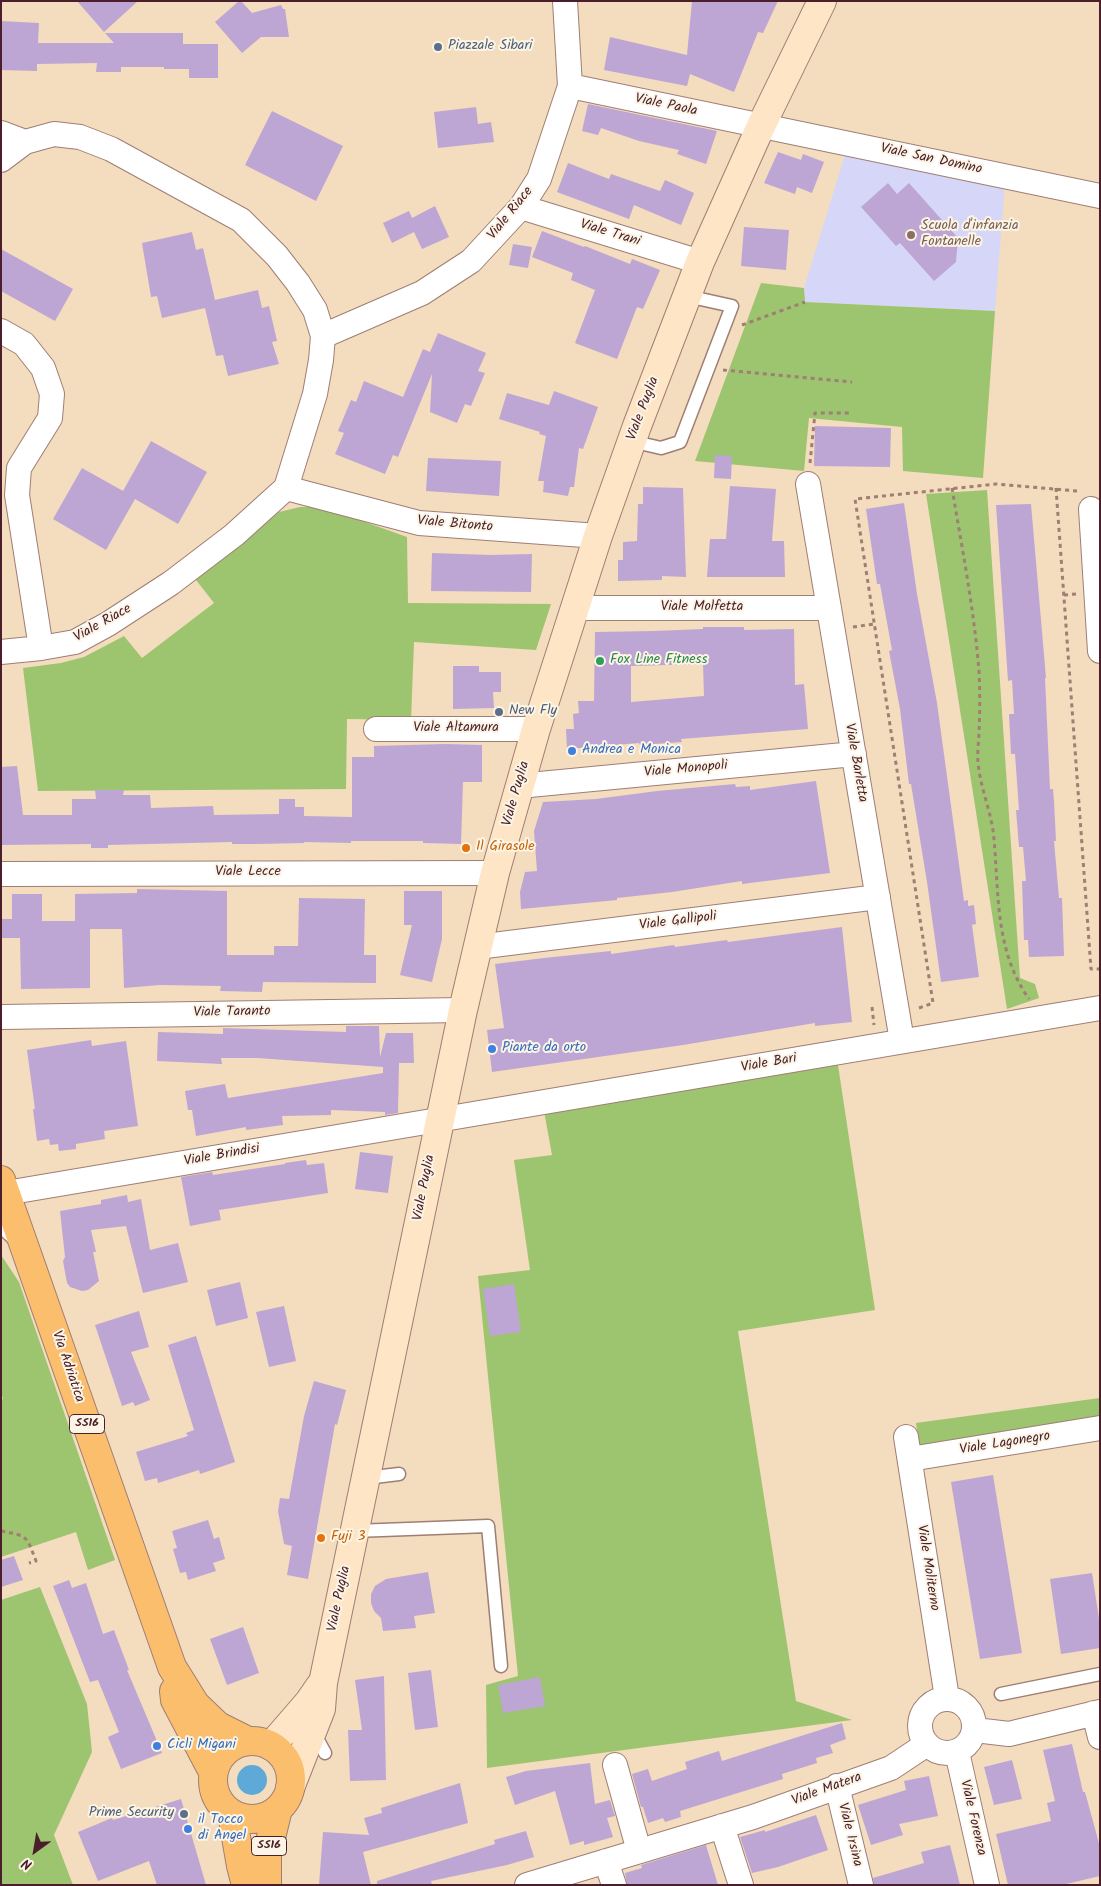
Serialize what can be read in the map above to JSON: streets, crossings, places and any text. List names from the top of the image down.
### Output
{
  "streets": {
    "main road": ["Viale Puglia", "Via Adriatica", "SS16"],
    "street": [
      "Viale Paola",
      "Viale San Domino",
      "Viale Riace",
      "Viale Trani",
      "Viale Bitonto",
      "Viale Molfetta",
      "Viale Altamura",
      "Viale Barletta",
      "Viale Monopoli",
      "Viale Lecce",
      "Viale Gallipoli",
      "Viale Taranto",
      "Viale Bari",
      "Viale Brindisi",
      "Viale Lagonegro",
      "Viale Moliterno",
      "Viale Matera",
      "Viale Forenza",
      "Viale Irsina"
    ]
  },
  "crossings": [
    ["Viale Paola", "Viale San Domino"],
    ["Viale Paola", "Viale Riace"],
    ["Viale Paola", "Viale Puglia"],
    ["Viale San Domino", "Viale Puglia"],
    ["Viale Riace", "Viale Trani"],
    ["Viale Riace", "Viale Bitonto"],
    ["Viale Trani", "Viale Puglia"],
    ["Viale Puglia", "Viale Bitonto"],
    ["Viale Puglia", "Viale Molfetta"],
    ["Viale Puglia", "Viale Altamura"],
    ["Viale Puglia", "Viale Monopoli"],
    ["Viale Puglia", "Viale Lecce"],
    ["Viale Puglia", "Viale Gallipoli"],
    ["Viale Puglia", "Viale Taranto"],
    ["Viale Puglia", "Viale Bari"],
    ["Viale Puglia", "Viale Brindisi"],
    ["Viale Puglia", "Via Adriatica"],
    ["Viale Puglia", "SS16"],
    ["Viale Molfetta", "Viale Barletta"],
    ["Viale Barletta", "Viale Monopoli"],
    ["Viale Barletta", "Viale Gallipoli"],
    ["Viale Barletta", "Viale Bari"],
    ["Viale Bari", "Viale Brindisi"],
    ["Viale Brindisi", "Via Adriatica"],
    ["Via Adriatica", "SS16"],
    ["Viale Lagonegro", "Viale Moliterno"],
    ["Viale Moliterno", "Viale Matera"],
    ["Viale Moliterno", "Viale Forenza"],
    ["Viale Matera", "Viale Forenza"],
    ["Viale Matera", "Viale Irsina"]
  ],
  "places": [
    "Piazzale Sibari",
    "Scuola d'infanzia Fontanelle",
    "Fox Line Fitness",
    "New Fly",
    "Andrea e Monica",
    "Il Girasole",
    "Piante da orto",
    "Fuji 3",
    "Cicli Migani",
    "Prime Security",
    "il Tocco di Angel"
  ],
  "north": "bottom left"
}
